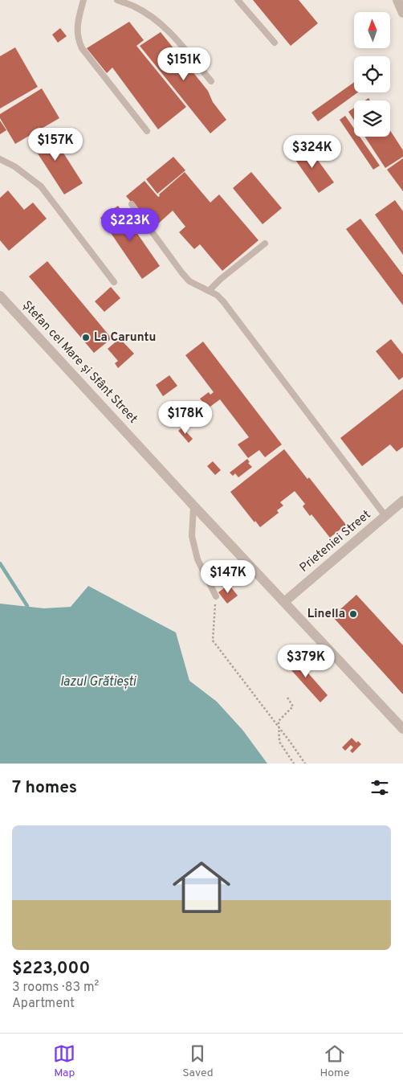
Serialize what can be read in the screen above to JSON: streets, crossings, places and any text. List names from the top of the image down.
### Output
{
  "streets": {
    "street": ["Ștefan cel Mare și Sfânt Street", "Prieteniei Street"]
  },
  "crossings": [
    ["Ștefan cel Mare și Sfânt Street", "Prieteniei Street"]
  ],
  "water": ["Iazul Grătiești"],
  "places": ["La Caruntu", "Linella"],
  "north": "top",
  "page": {
    "price": [
      "$151K",
      "$157K",
      "$324K",
      "$223K",
      "$178K",
      "$147K",
      "$379K"
    ],
    "heading": "7 homes",
    "list": [
      {
        "name": "$223,000",
        "note": "3 rooms · 83 m² · Apartment"
      }
    ],
    "tabs": ["Map", "Saved", "Home"]
  }
}
